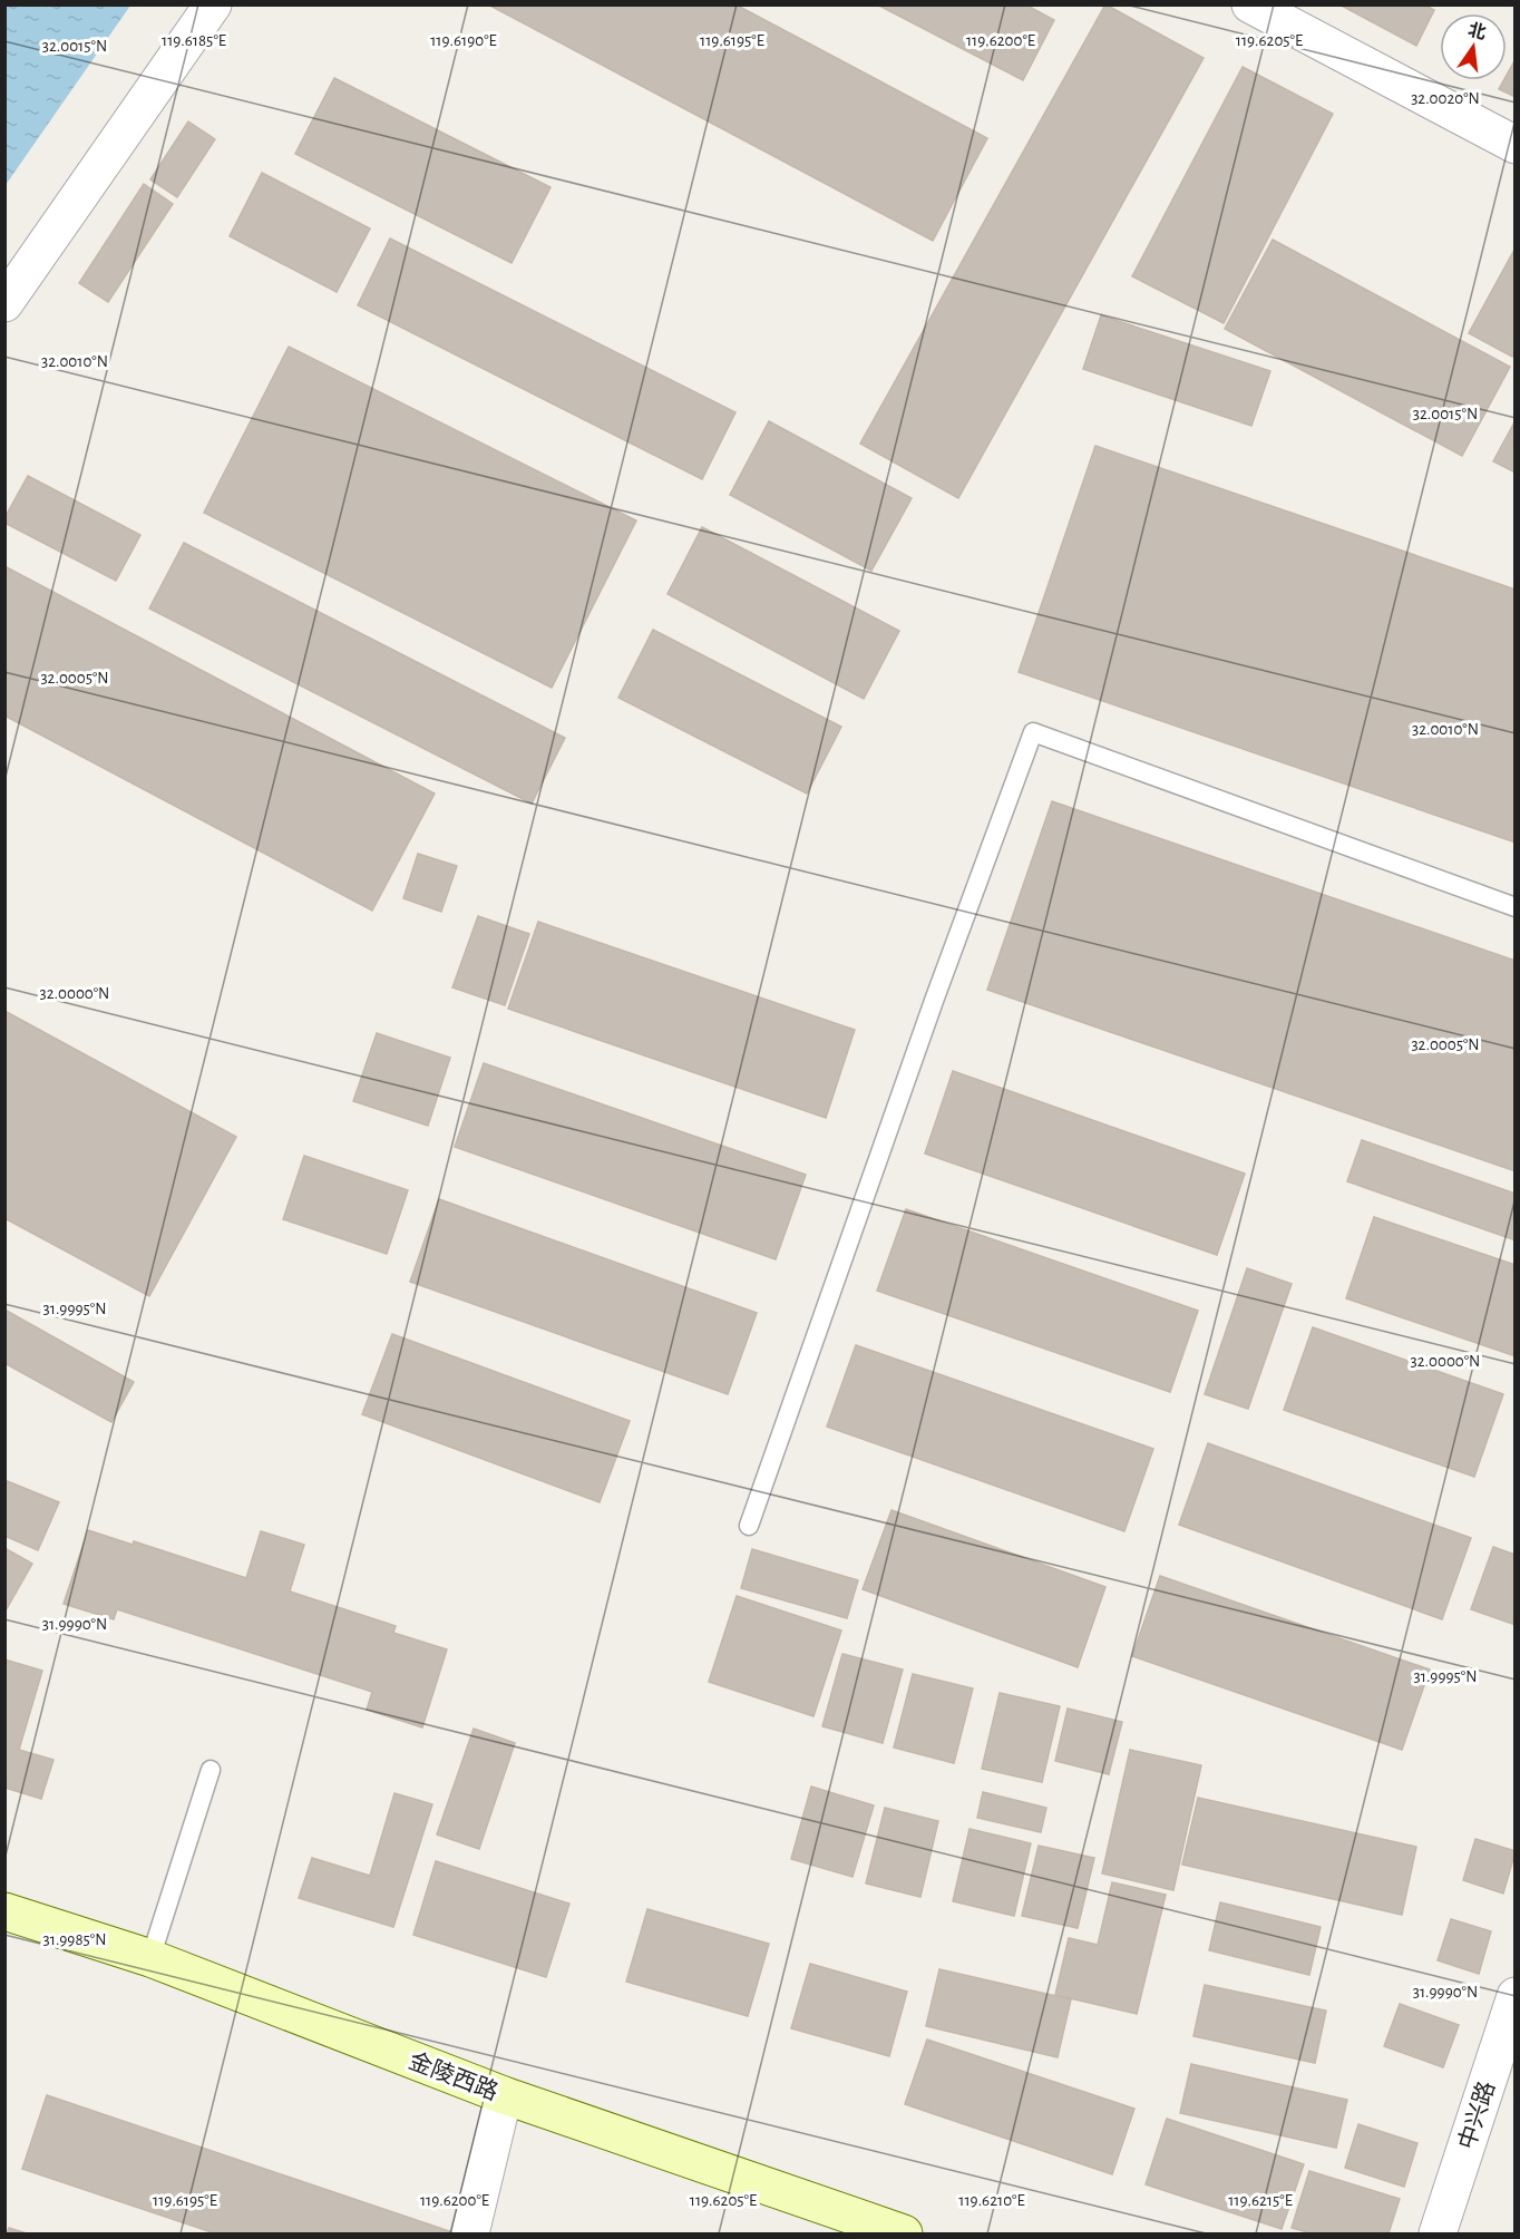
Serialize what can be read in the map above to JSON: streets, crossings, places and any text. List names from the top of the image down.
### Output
{
  "streets": {
    "main road": ["金陵西路"],
    "street": ["中兴路"]
  },
  "north": "top",
  "coordinates": [
    "119.6185°E",
    "119.6190°E",
    "119.6195°E",
    "119.6200°E",
    "119.6205°E",
    "32.0015°N",
    "32.0020°N",
    "32.0010°N",
    "32.0005°N",
    "32.0000°N",
    "31.9995°N",
    "31.9990°N",
    "31.9985°N",
    "119.6210°E",
    "119.6215°E"
  ]
}
